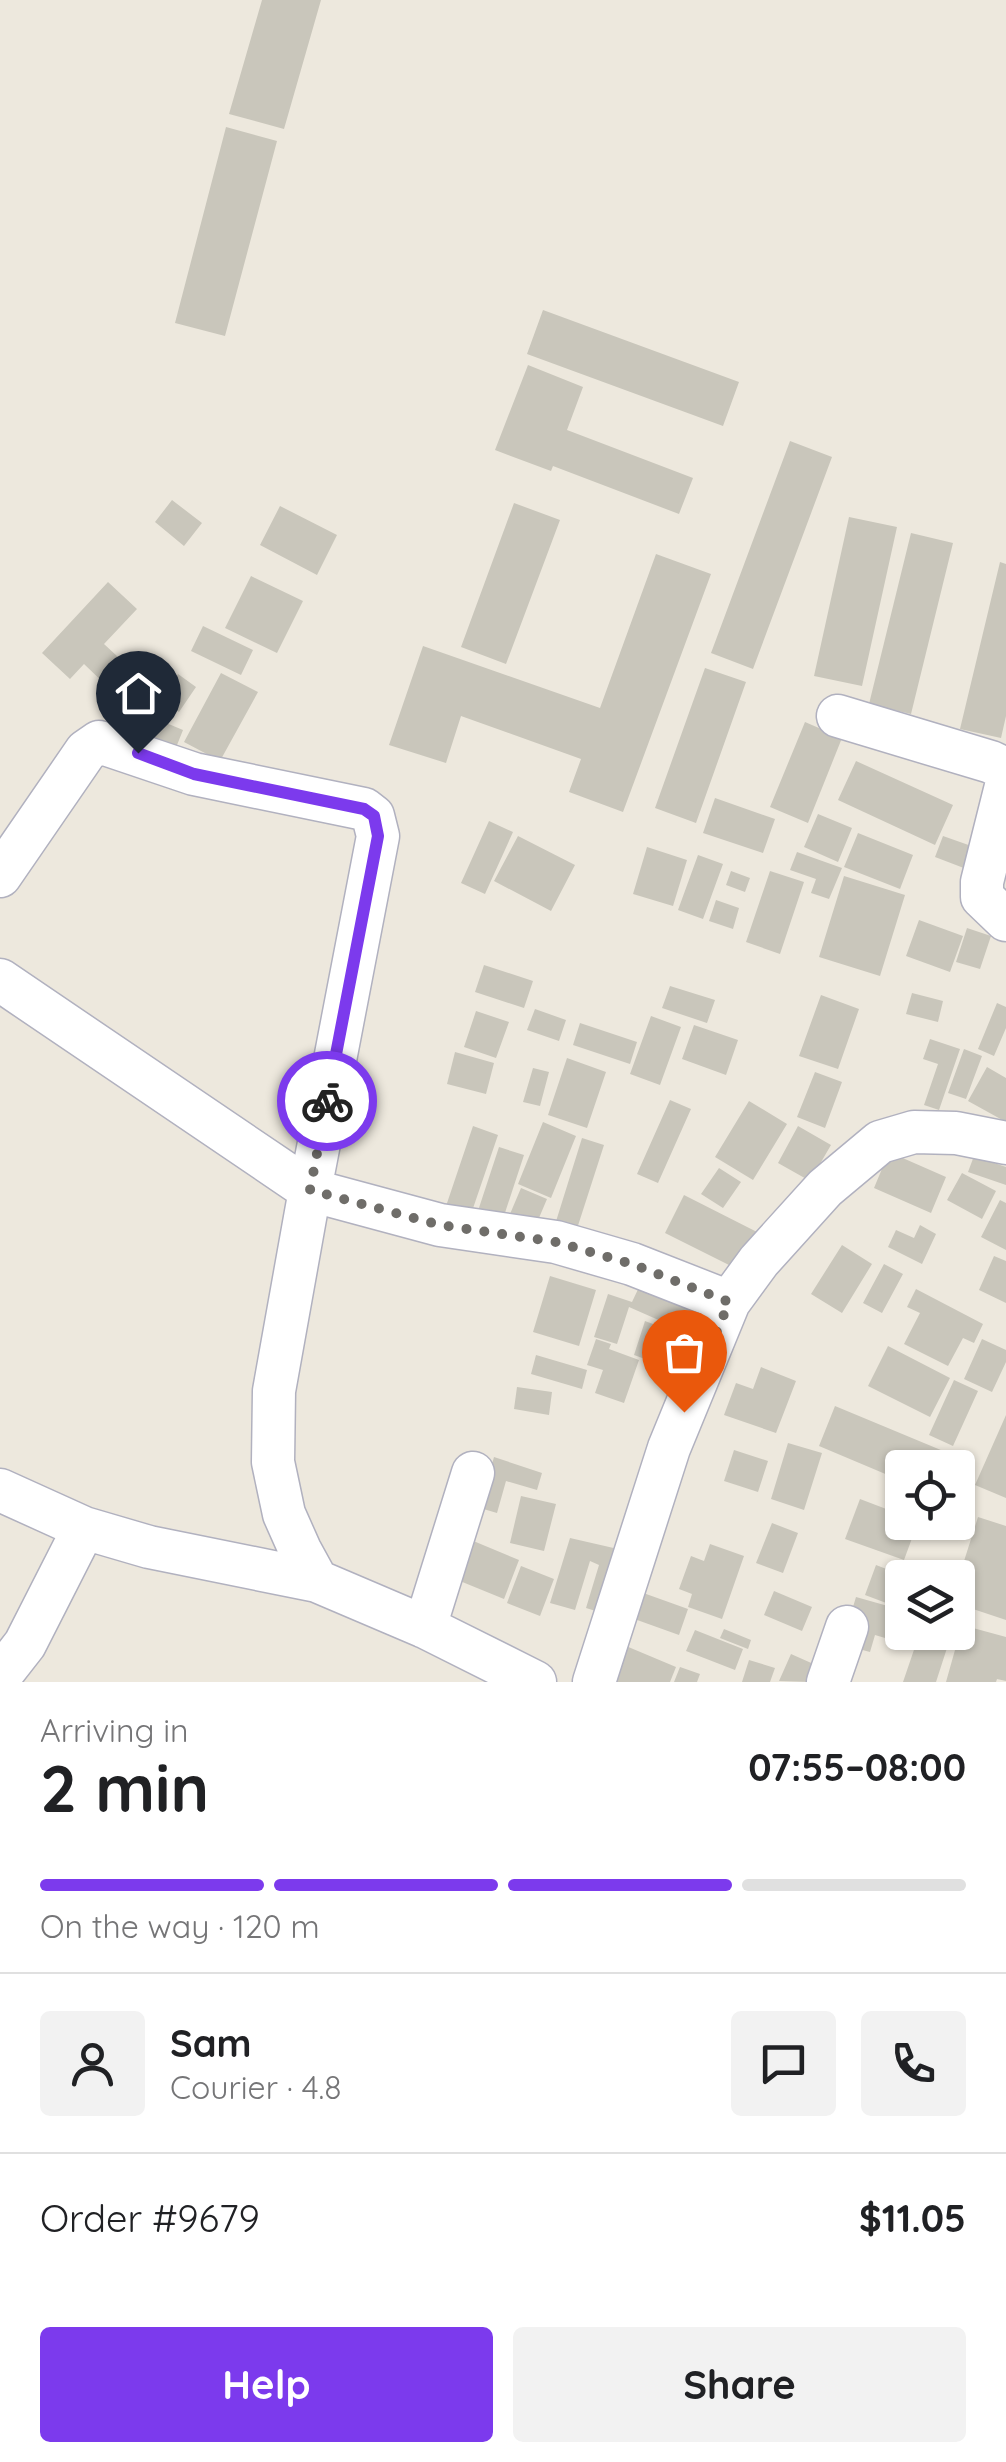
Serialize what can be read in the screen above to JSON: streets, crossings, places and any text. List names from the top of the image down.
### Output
{
  "page": {
    "heading": ["2 min", "Arriving in", "07:55–08:00"],
    "panel": [
      "Sam",
      "Courier · 4.8",
      "Order #9679",
      "$11.05"
    ],
    "bar": "On the way · 120 m",
    "buttons": ["Help", "Share"]
  }
}
